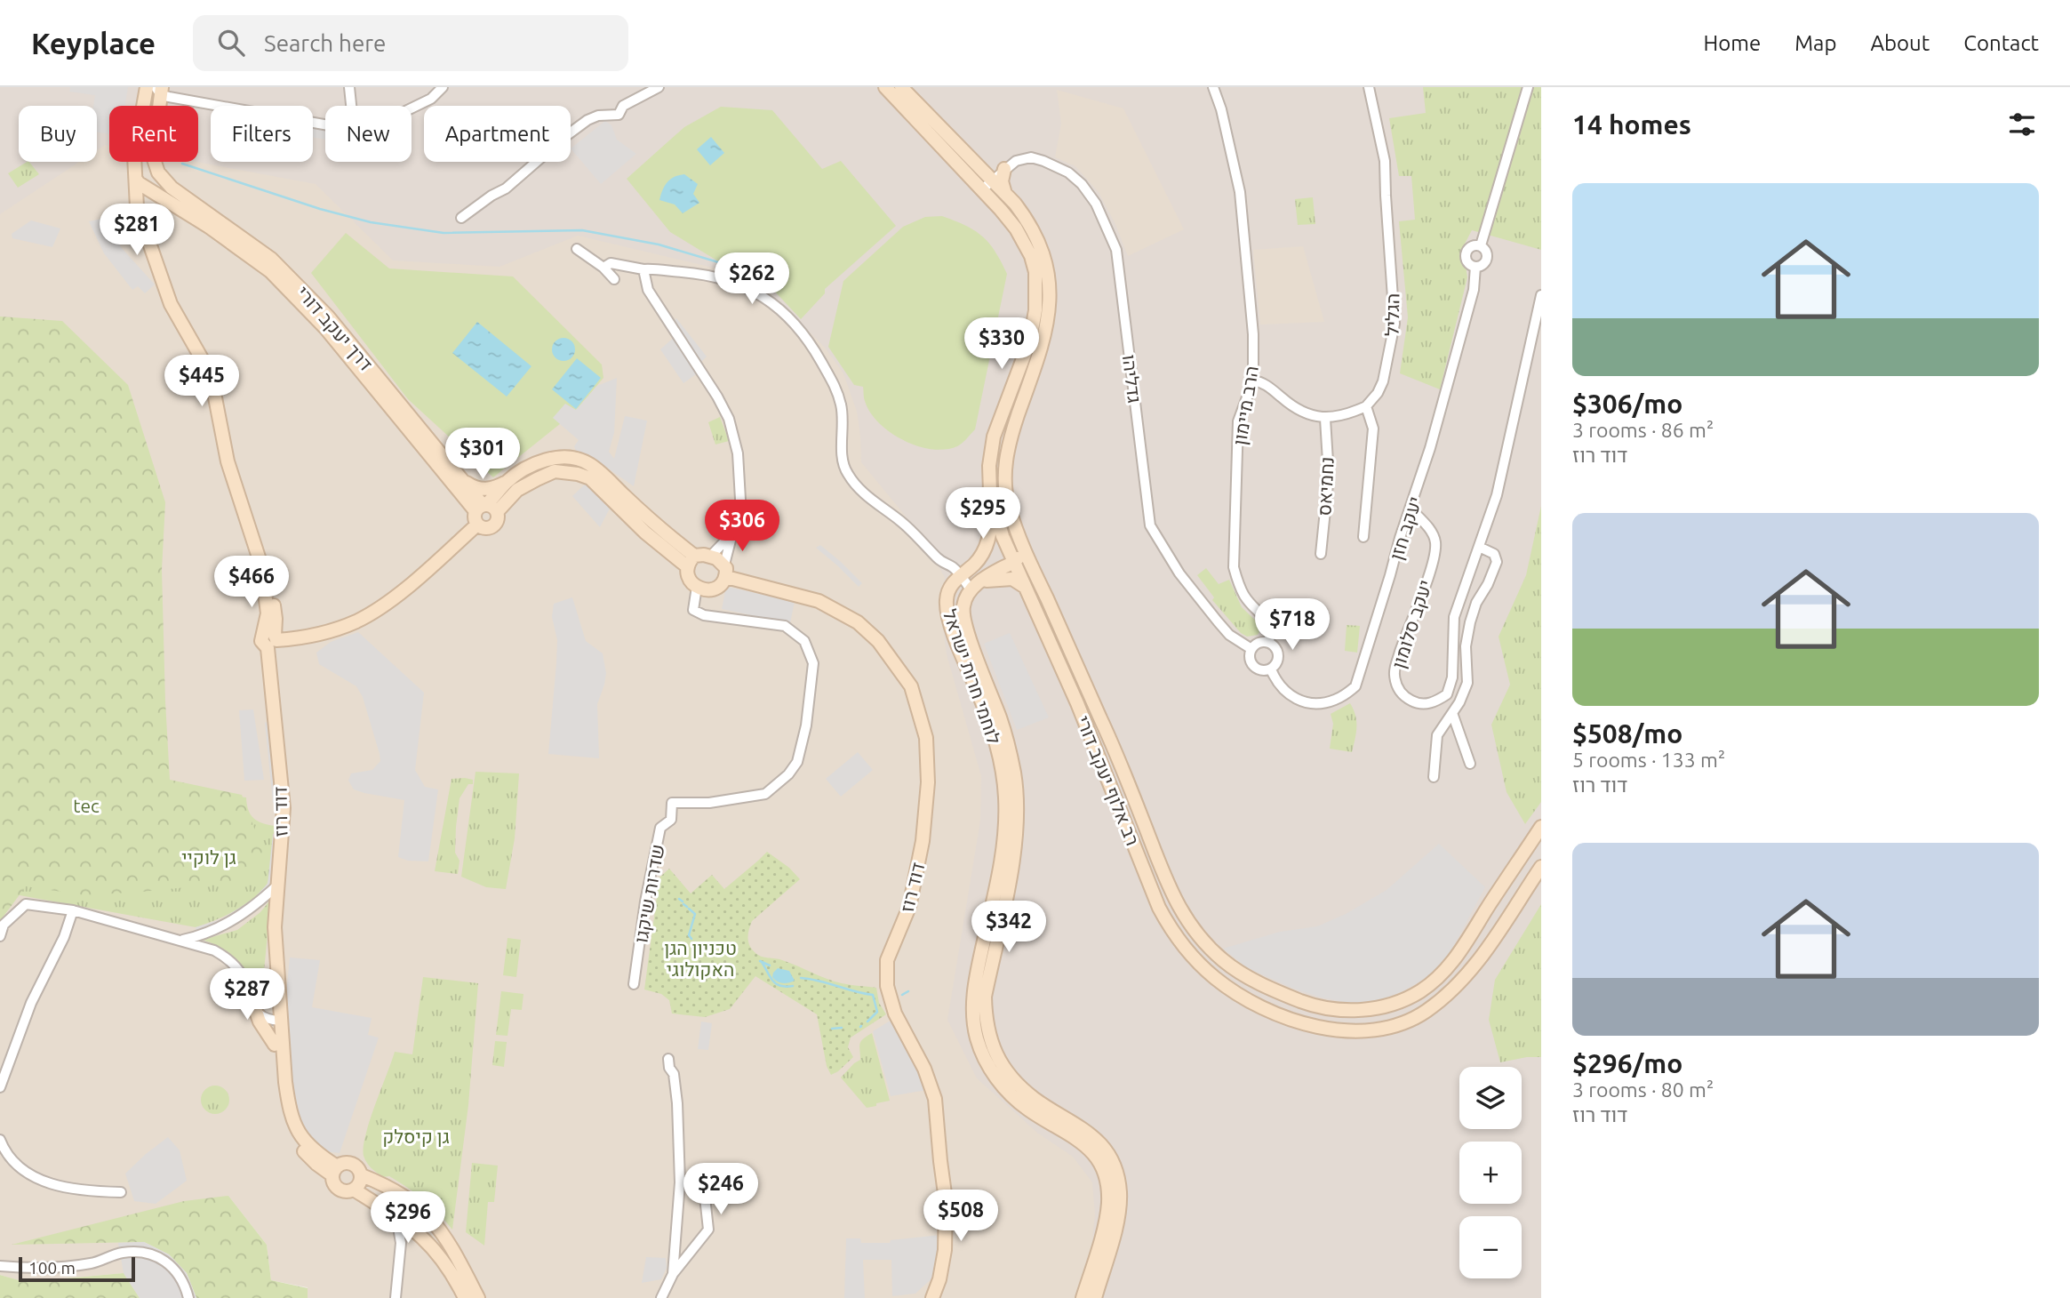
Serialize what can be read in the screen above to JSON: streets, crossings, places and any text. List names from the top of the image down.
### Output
{
  "streets": {
    "main road": [
      "דרך יעקב דורי",
      "לוחמי חרות ישראל",
      "רב אלוף יעקב דורי",
      "דוד רוז"
    ],
    "street": [
      "הגליל",
      "גדליהו",
      "הרב מיימון",
      "נחמיאס",
      "יעקב חזן",
      "יעקב סלומון",
      "שדרות שיקגו"
    ]
  },
  "crossings": [
    ["דרך יעקב דורי", "דוד רוז"],
    ["גדליהו", "הרב מיימון"],
    ["גדליהו", "יעקב חזן"],
    ["גדליהו", "רב אלוף יעקב דורי"],
    ["הרב מיימון", "יעקב חזן"],
    ["יעקב חזן", "יעקב סלומון"],
    ["דוד רוז", "שדרות שיקגו"]
  ],
  "parks": [
    "tec",
    "גן לוקיי",
    "טכניון הגן האקולוגי",
    "גן קיסלק"
  ],
  "scale_bar": "100 m",
  "page": {
    "header": "Keyplace",
    "search": "Search here",
    "nav": [
      "Home",
      "Map",
      "About",
      "Contact"
    ],
    "heading": "14 homes",
    "chip": [
      "Buy",
      "Rent",
      "Filters",
      "New",
      "Apartment"
    ],
    "list": [
      {
        "name": "$306/mo",
        "note": "3 rooms · 86 m² · דוד רוז"
      },
      {
        "name": "$508/mo",
        "note": "5 rooms · 133 m² · דוד רוז"
      },
      {
        "name": "$296/mo",
        "note": "3 rooms · 80 m² · דוד רוז"
      }
    ],
    "price": [
      "$281",
      "$262",
      "$330",
      "$445",
      "$301",
      "$295",
      "$306",
      "$466",
      "$718",
      "$342",
      "$287",
      "$246",
      "$508",
      "$296"
    ],
    "map_buttons": ["+", "−"],
    "scale": "100 m"
  }
}
